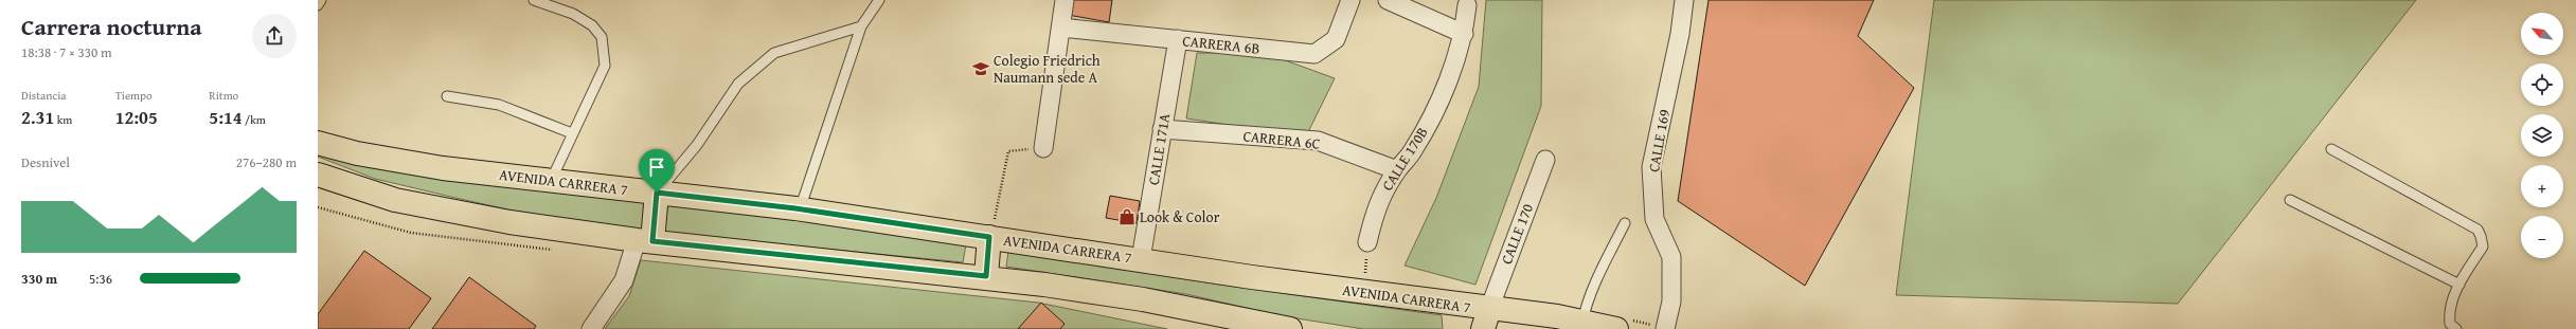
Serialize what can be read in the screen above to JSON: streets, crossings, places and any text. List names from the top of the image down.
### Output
{
  "streets": {
    "main road": ["AVENIDA CARRERA 7"],
    "street": [
      "CARRERA 6B",
      "CARRERA 6C",
      "CALLE 169",
      "CALLE 171A",
      "CALLE 170B",
      "CALLE 170"
    ]
  },
  "crossings": [
    ["CARRERA 6B", "CALLE 171A"],
    ["CARRERA 6C", "CALLE 171A"],
    ["CARRERA 6C", "CALLE 170B"],
    ["CALLE 171A", "AVENIDA CARRERA 7"],
    ["AVENIDA CARRERA 7", "CALLE 170"]
  ],
  "places": {
    "school or university": ["Colegio Friedrich Naumann sede A"],
    "shop": ["Look & Color"]
  },
  "north": "top left",
  "page": {
    "heading": ["Carrera nocturna", "18:38 · 7 × 330 m"],
    "map_buttons": ["+", "−"],
    "stats": [
      ["Distancia", "2.31 km"],
      ["Tiempo", "12:05"],
      ["Ritmo", "5:14 /km"]
    ],
    "chart": ["Desnivel", "276–280 m"],
    "list": [
      {
        "name": "330 m",
        "note": "5:36"
      }
    ]
  }
}
